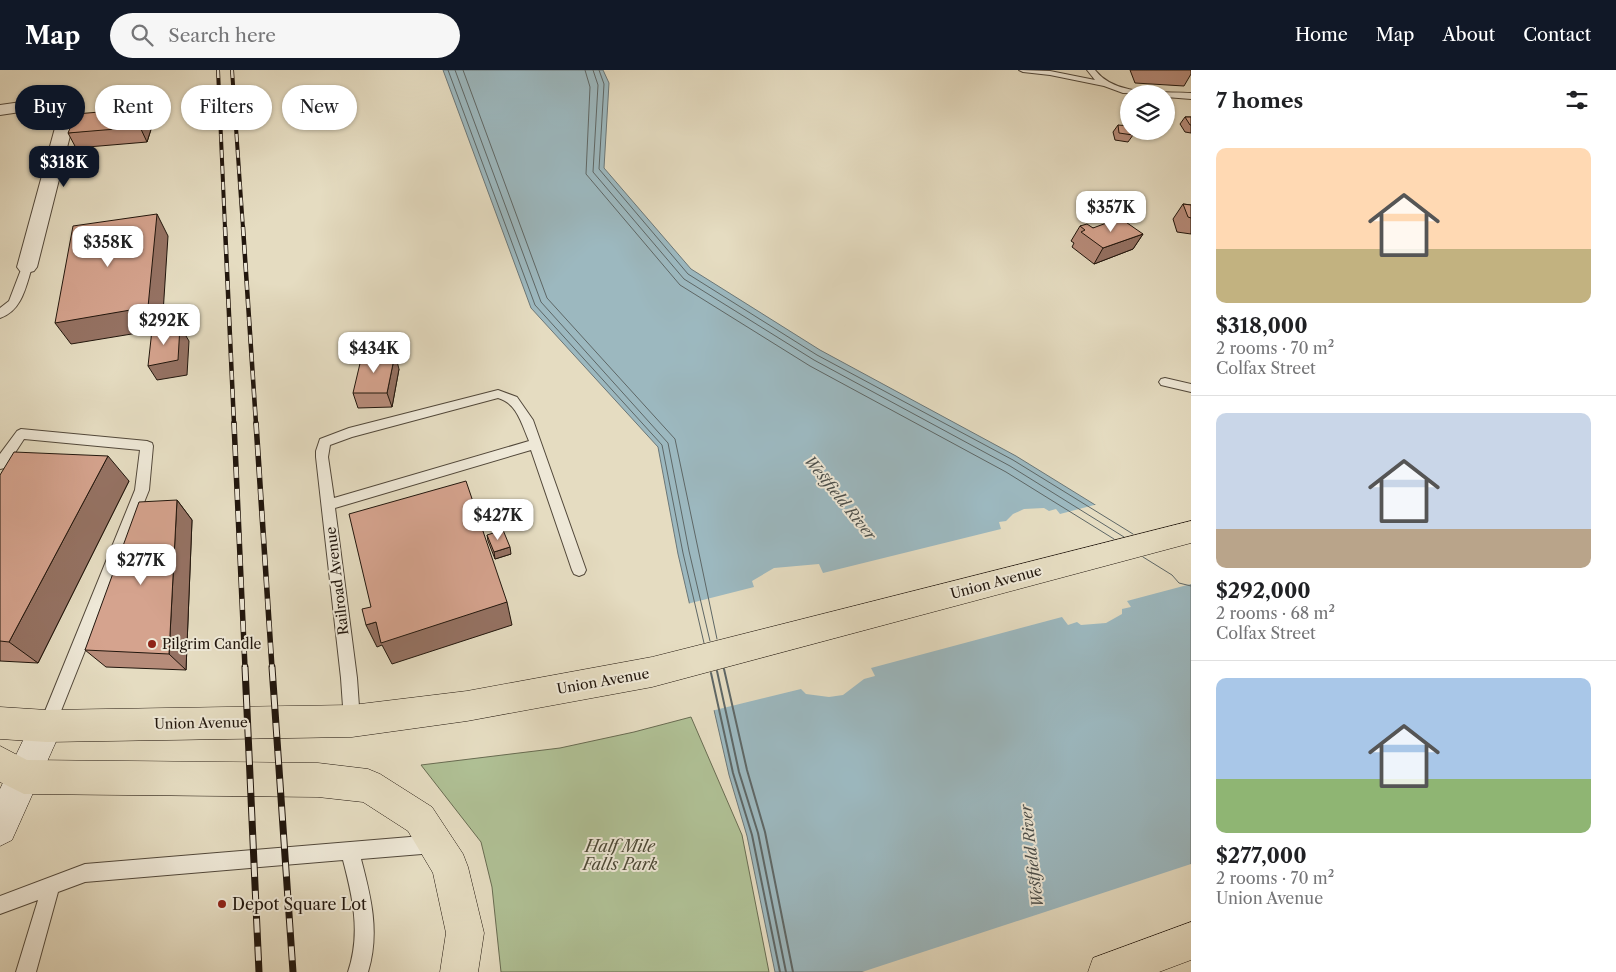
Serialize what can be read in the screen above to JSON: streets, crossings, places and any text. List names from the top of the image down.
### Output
{
  "streets": {
    "highway": ["Union Avenue"],
    "lane": ["Railroad Avenue"]
  },
  "crossings": [
    ["Railroad Avenue", "Union Avenue"]
  ],
  "water": ["Westfield River"],
  "parks": ["Half Mile Falls Park"],
  "places": ["Pilgrim Candle", "Depot Square Lot"],
  "page": {
    "header": "Map",
    "search": "Search here",
    "nav": [
      "Home",
      "Map",
      "About",
      "Contact"
    ],
    "heading": "7 homes",
    "chip": [
      "Buy",
      "Rent",
      "Filters",
      "New"
    ],
    "list": [
      {
        "name": "$318,000",
        "note": "2 rooms · 70 m² · Colfax Street"
      },
      {
        "name": "$292,000",
        "note": "2 rooms · 68 m² · Colfax Street"
      },
      {
        "name": "$277,000",
        "note": "2 rooms · 70 m² · Union Avenue"
      }
    ],
    "price": [
      "$318K",
      "$357K",
      "$358K",
      "$292K",
      "$434K",
      "$427K",
      "$277K"
    ]
  }
}
